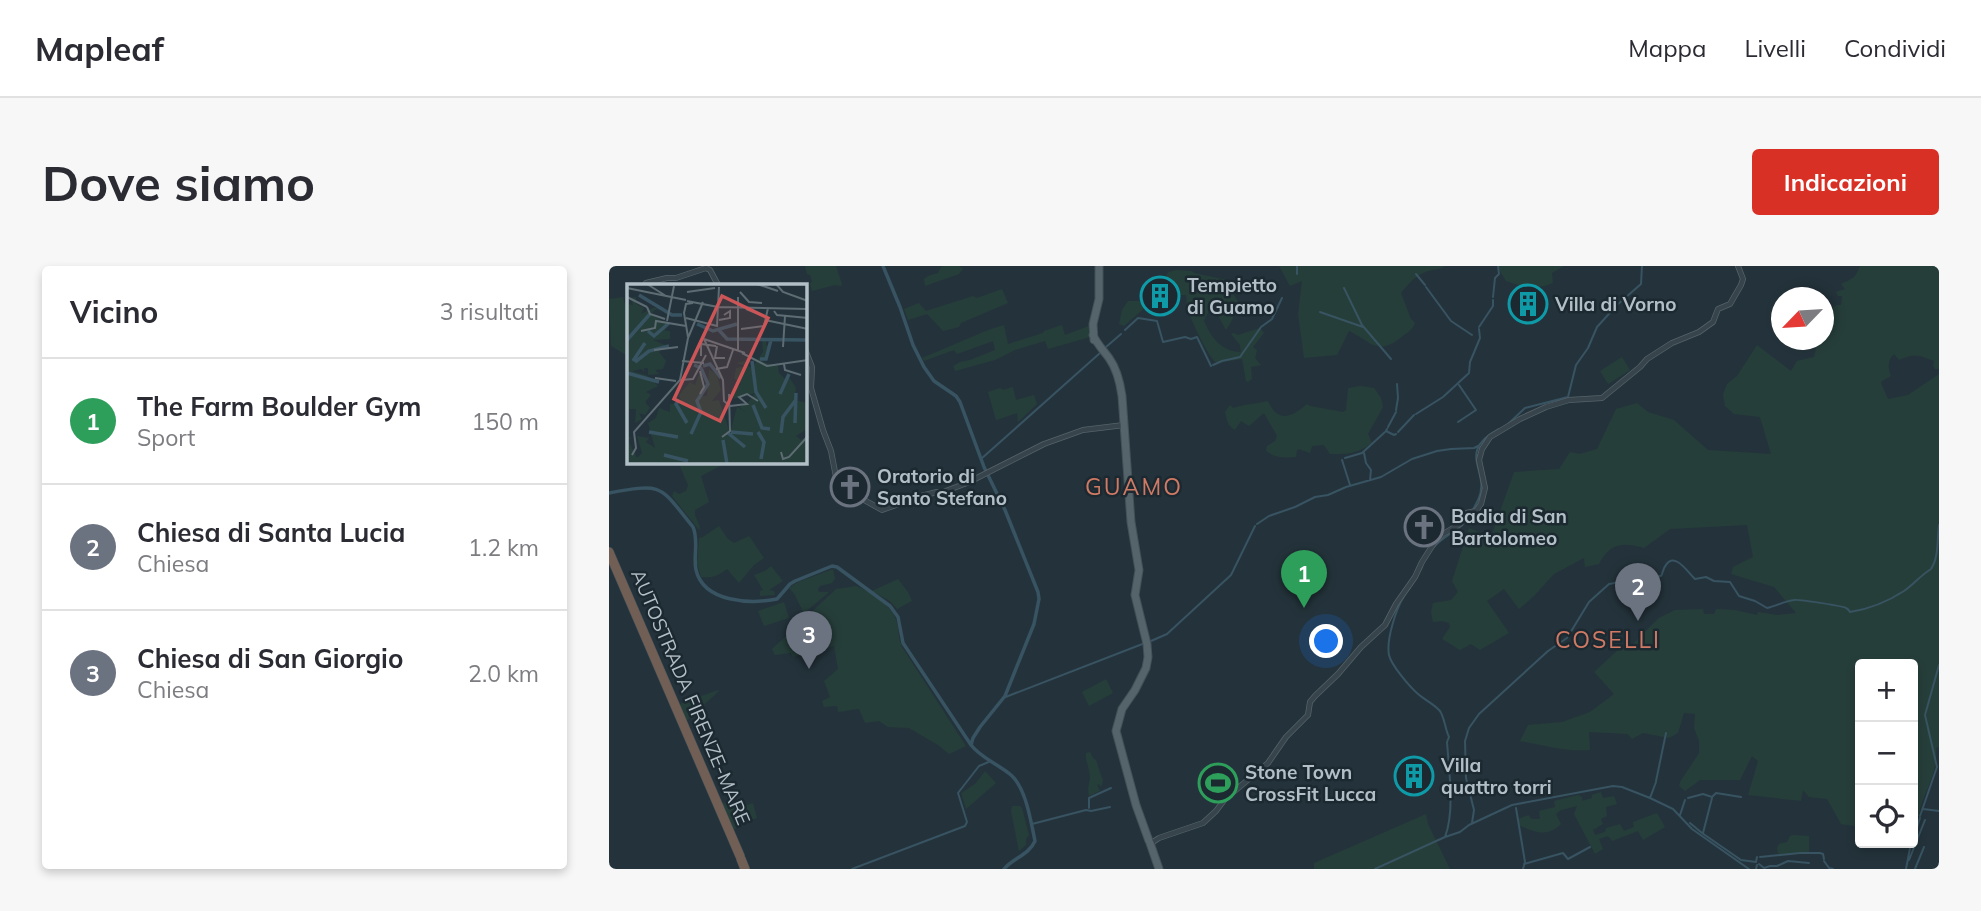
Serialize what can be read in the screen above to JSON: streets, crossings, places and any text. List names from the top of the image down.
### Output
{
  "streets": {
    "highway": ["AUTOSTRADA FIRENZE-MARE"]
  },
  "districts": ["GUAMO", "COSELLI"],
  "places": {
    "building": ["Tempietto di Guamo", "Villa di Vorno", "Villa quattro torri"],
    "church": ["Oratorio di Santo Stefano", "Badia di San Bartolomeo"],
    "sports": ["Stone Town CrossFit Lucca"]
  },
  "north": "bottom left",
  "page": {
    "header": "Mapleaf",
    "nav": ["Mappa", "Livelli", "Condividi"],
    "buttons": "Indicazioni",
    "title": "Dove siamo",
    "heading": ["Vicino", "3 risultati"],
    "list": [
      {
        "mark": "1",
        "name": "The Farm Boulder Gym",
        "note": "Sport",
        "value": "150 m"
      },
      {
        "mark": "2",
        "name": "Chiesa di Santa Lucia",
        "note": "Chiesa",
        "value": "1.2 km"
      },
      {
        "mark": "3",
        "name": "Chiesa di San Giorgio",
        "note": "Chiesa",
        "value": "2.0 km"
      }
    ],
    "pins": ["1", "2", "3"],
    "map_buttons": ["+", "−"]
  }
}
